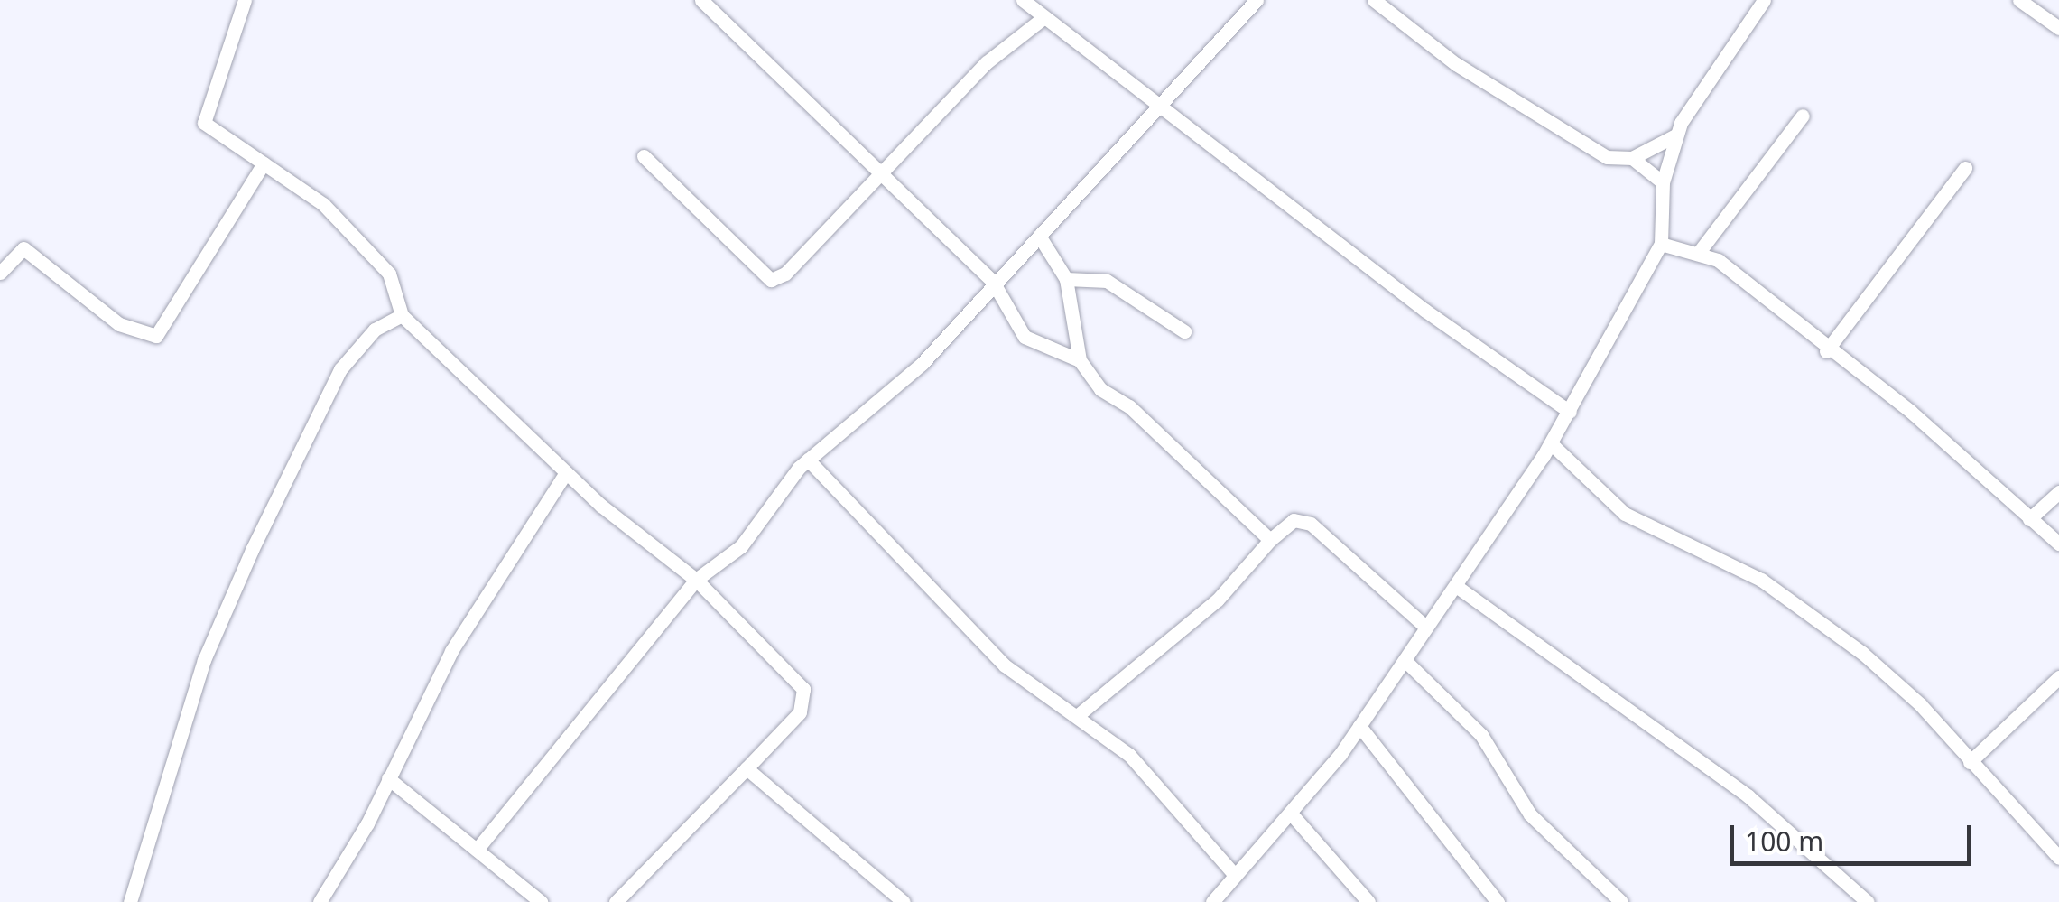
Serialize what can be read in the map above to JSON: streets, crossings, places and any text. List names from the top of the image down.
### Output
{
  "scale_bar": "100 m"
}
